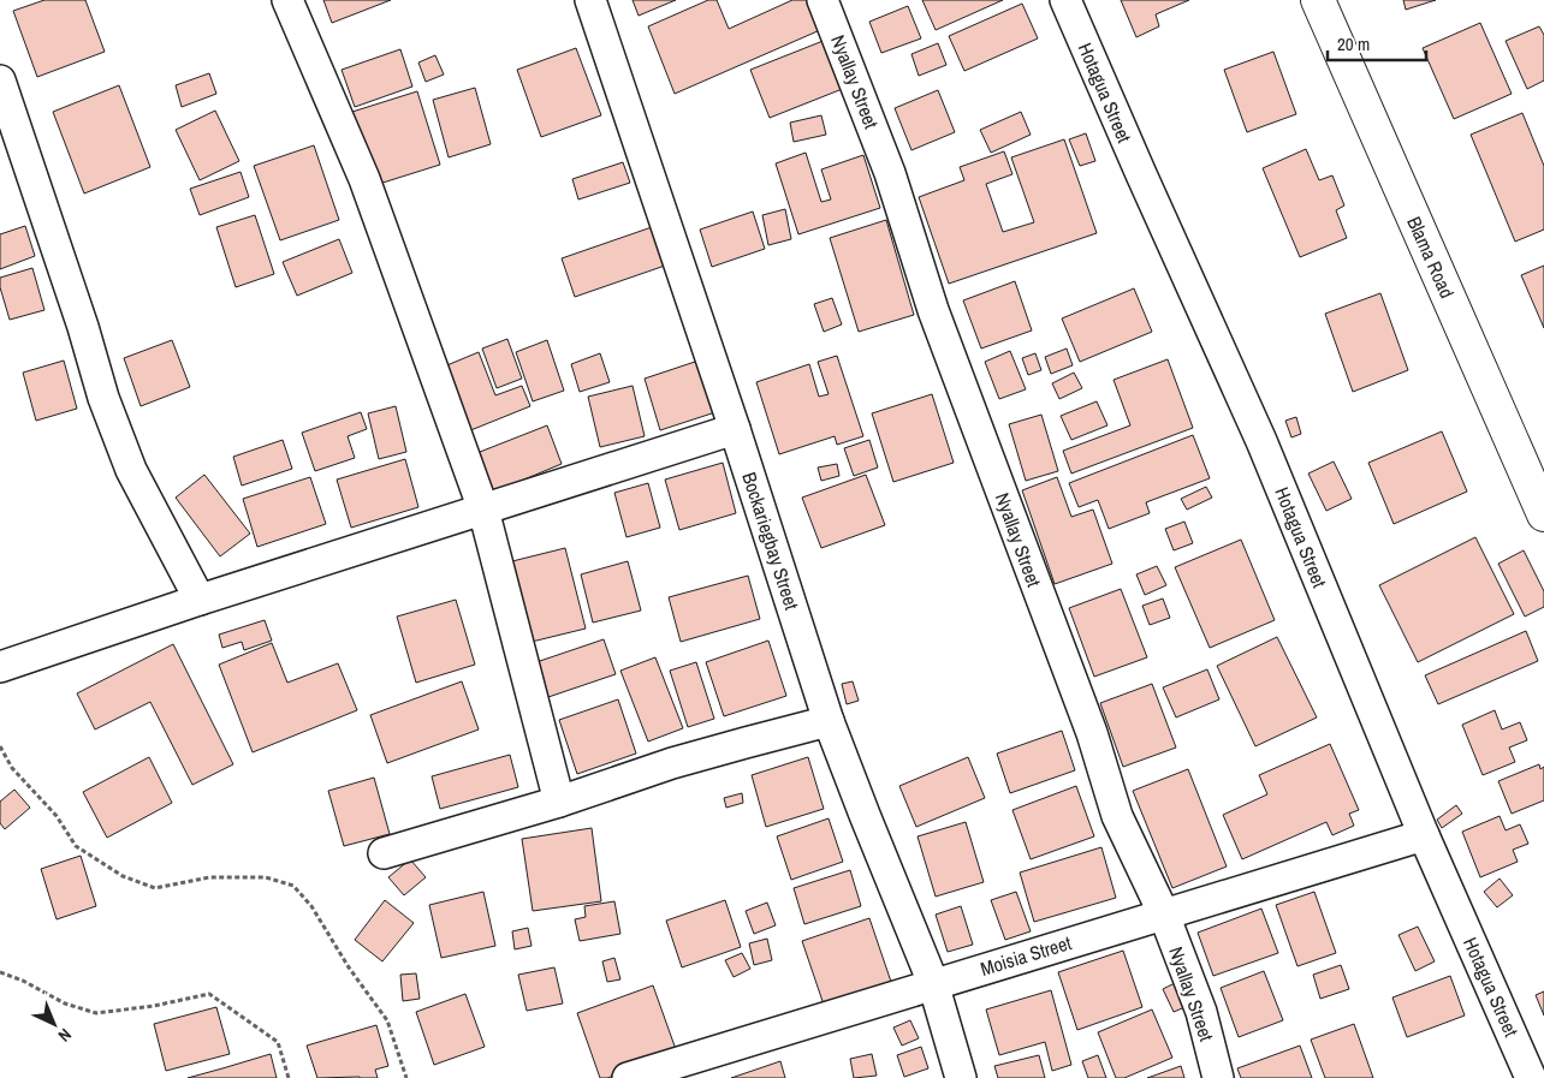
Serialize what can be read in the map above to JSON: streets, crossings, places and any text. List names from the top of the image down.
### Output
{
  "streets": {
    "street": [
      "Nyallay Street",
      "Hotagua Street",
      "Blama Road",
      "Bockariegbay Street",
      "Moisia Street"
    ]
  },
  "crossings": [
    ["Nyallay Street", "Moisia Street"],
    ["Hotagua Street", "Moisia Street"],
    ["Bockariegbay Street", "Moisia Street"]
  ],
  "scale_bar": "20 m",
  "north": "bottom right"
}
